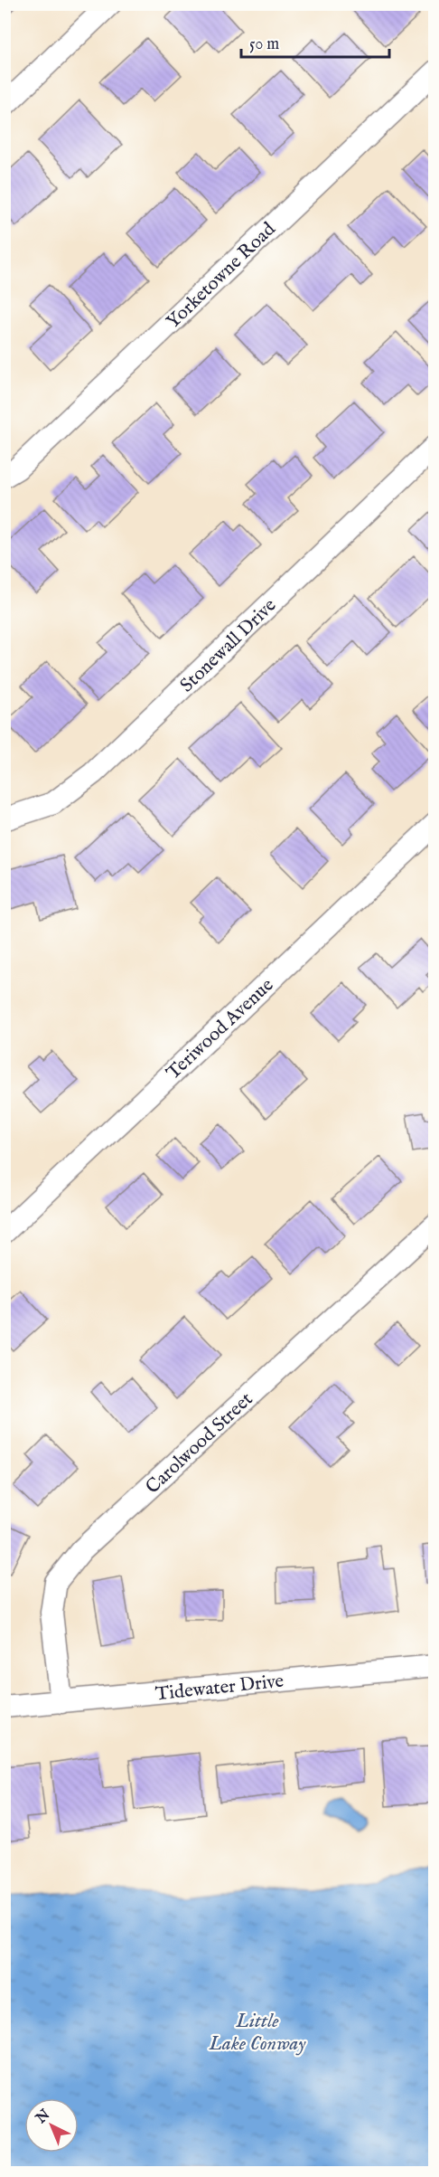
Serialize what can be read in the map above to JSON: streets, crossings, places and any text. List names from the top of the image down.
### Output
{
  "streets": {
    "street": [
      "Yorketowne Road",
      "Stonewall Drive",
      "Teriwood Avenue",
      "Carolwood Street",
      "Tidewater Drive"
    ]
  },
  "crossings": [
    ["Carolwood Street", "Tidewater Drive"]
  ],
  "water": ["Little Lake Conway"],
  "scale_bar": "50 m",
  "north": "top left"
}
